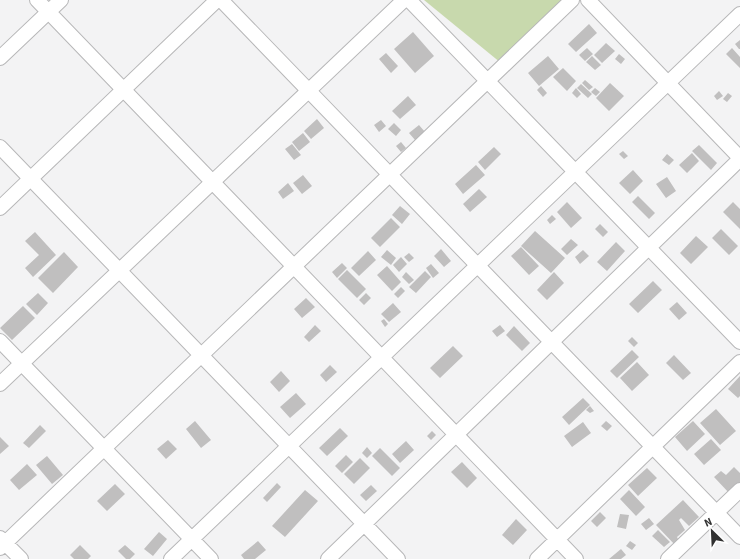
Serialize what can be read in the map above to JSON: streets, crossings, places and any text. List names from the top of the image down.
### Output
{
  "north": "top left"
}
